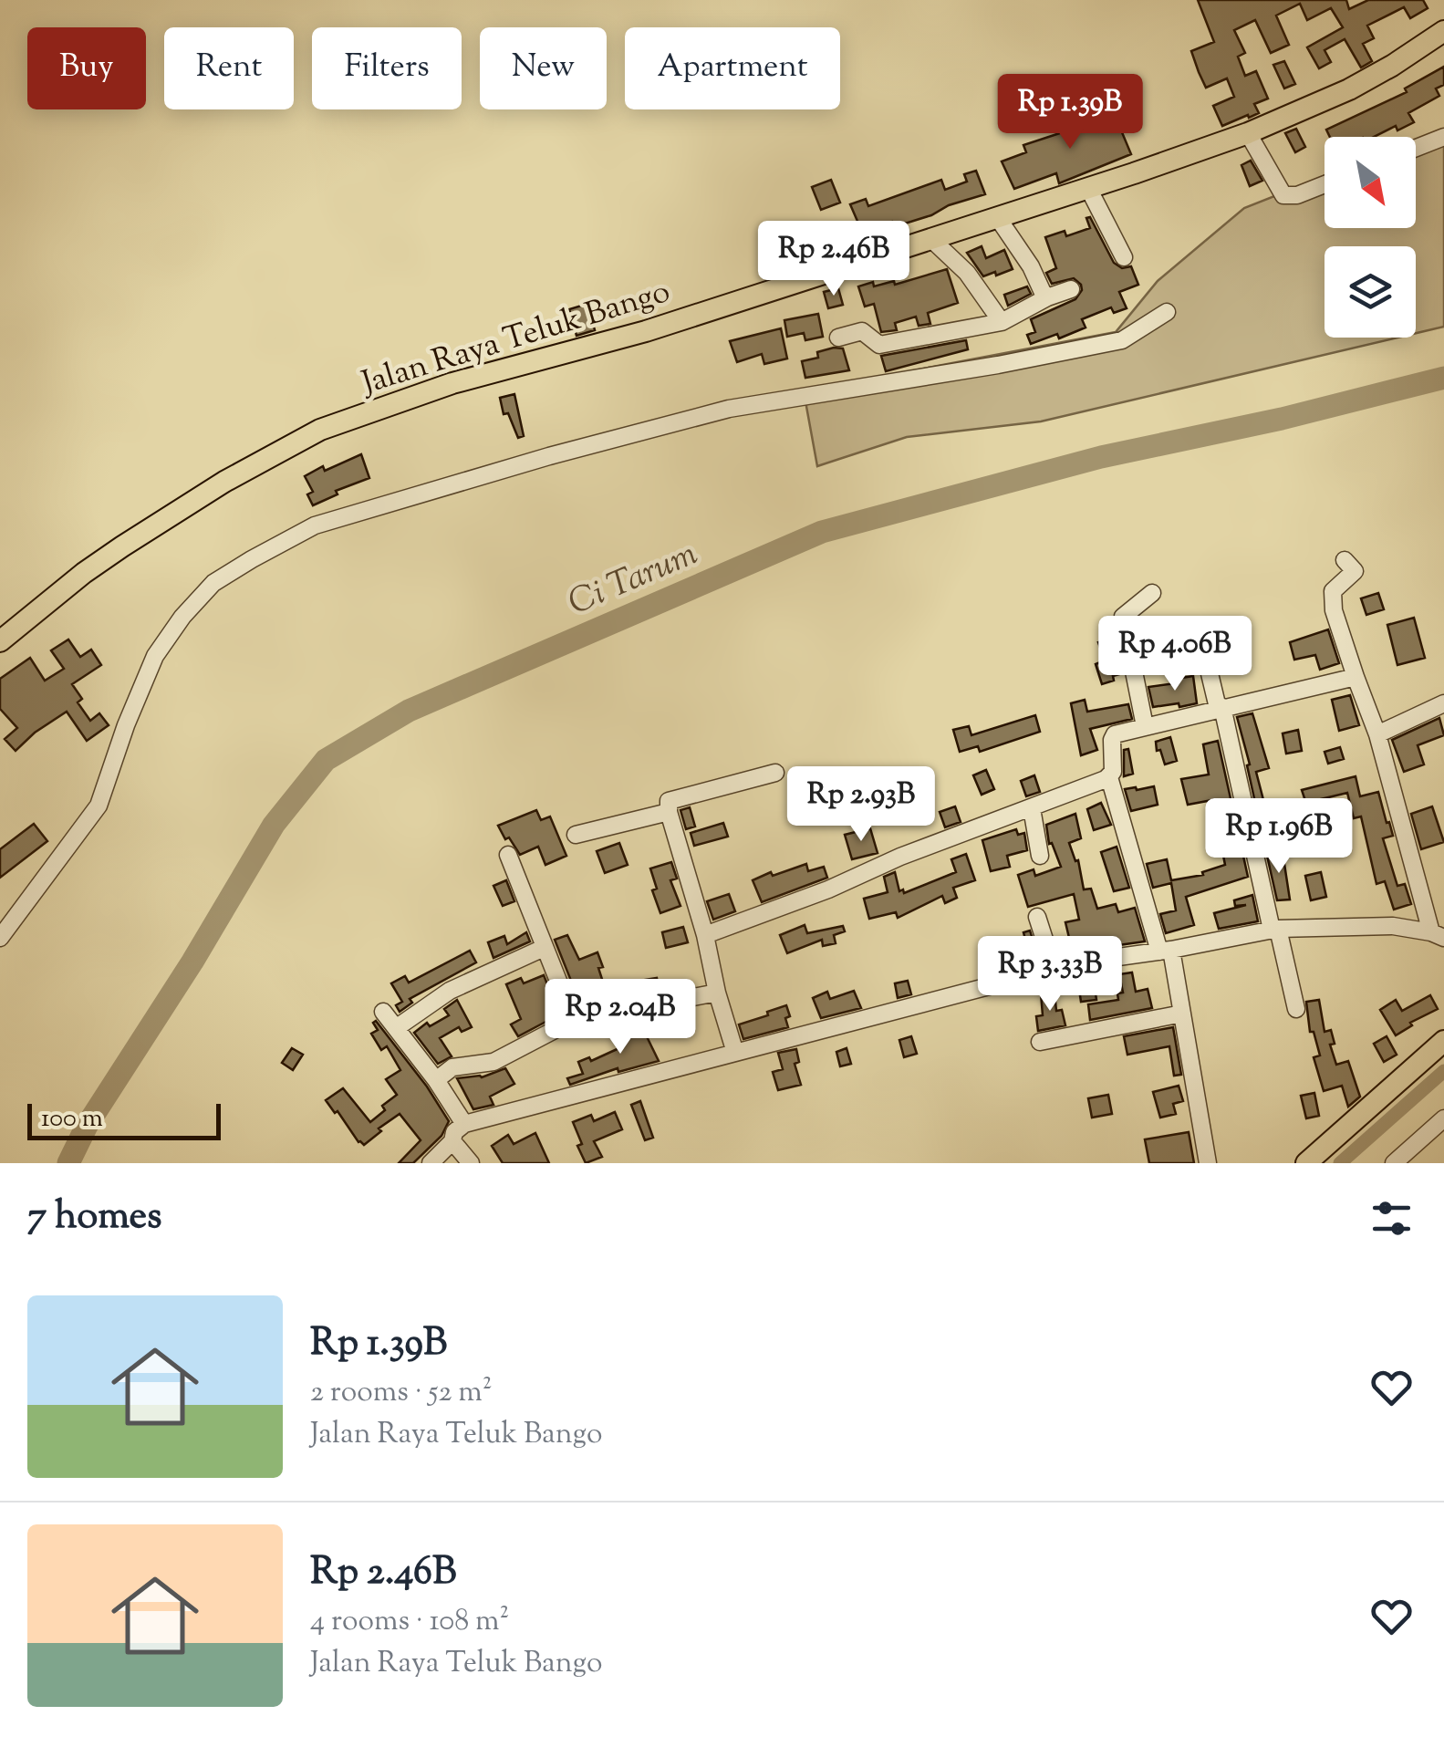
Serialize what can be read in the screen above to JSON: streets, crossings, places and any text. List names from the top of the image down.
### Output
{
  "streets": {
    "main road": ["Jalan Raya Teluk Bango"]
  },
  "water": ["Ci Tarum"],
  "scale_bar": "100 m",
  "north": "bottom right",
  "page": {
    "chip": [
      "Buy",
      "Rent",
      "Filters",
      "New",
      "Apartment"
    ],
    "price": [
      "Rp 1.39B",
      "Rp 2.46B",
      "Rp 4.06B",
      "Rp 2.93B",
      "Rp 1.96B",
      "Rp 3.33B",
      "Rp 2.04B"
    ],
    "scale": "100 m",
    "heading": "7 homes",
    "list": [
      {
        "name": "Rp 1.39B",
        "note": "2 rooms · 52 m² · Jalan Raya Teluk Bango"
      },
      {
        "name": "Rp 2.46B",
        "note": "4 rooms · 108 m² · Jalan Raya Teluk Bango"
      }
    ]
  }
}
